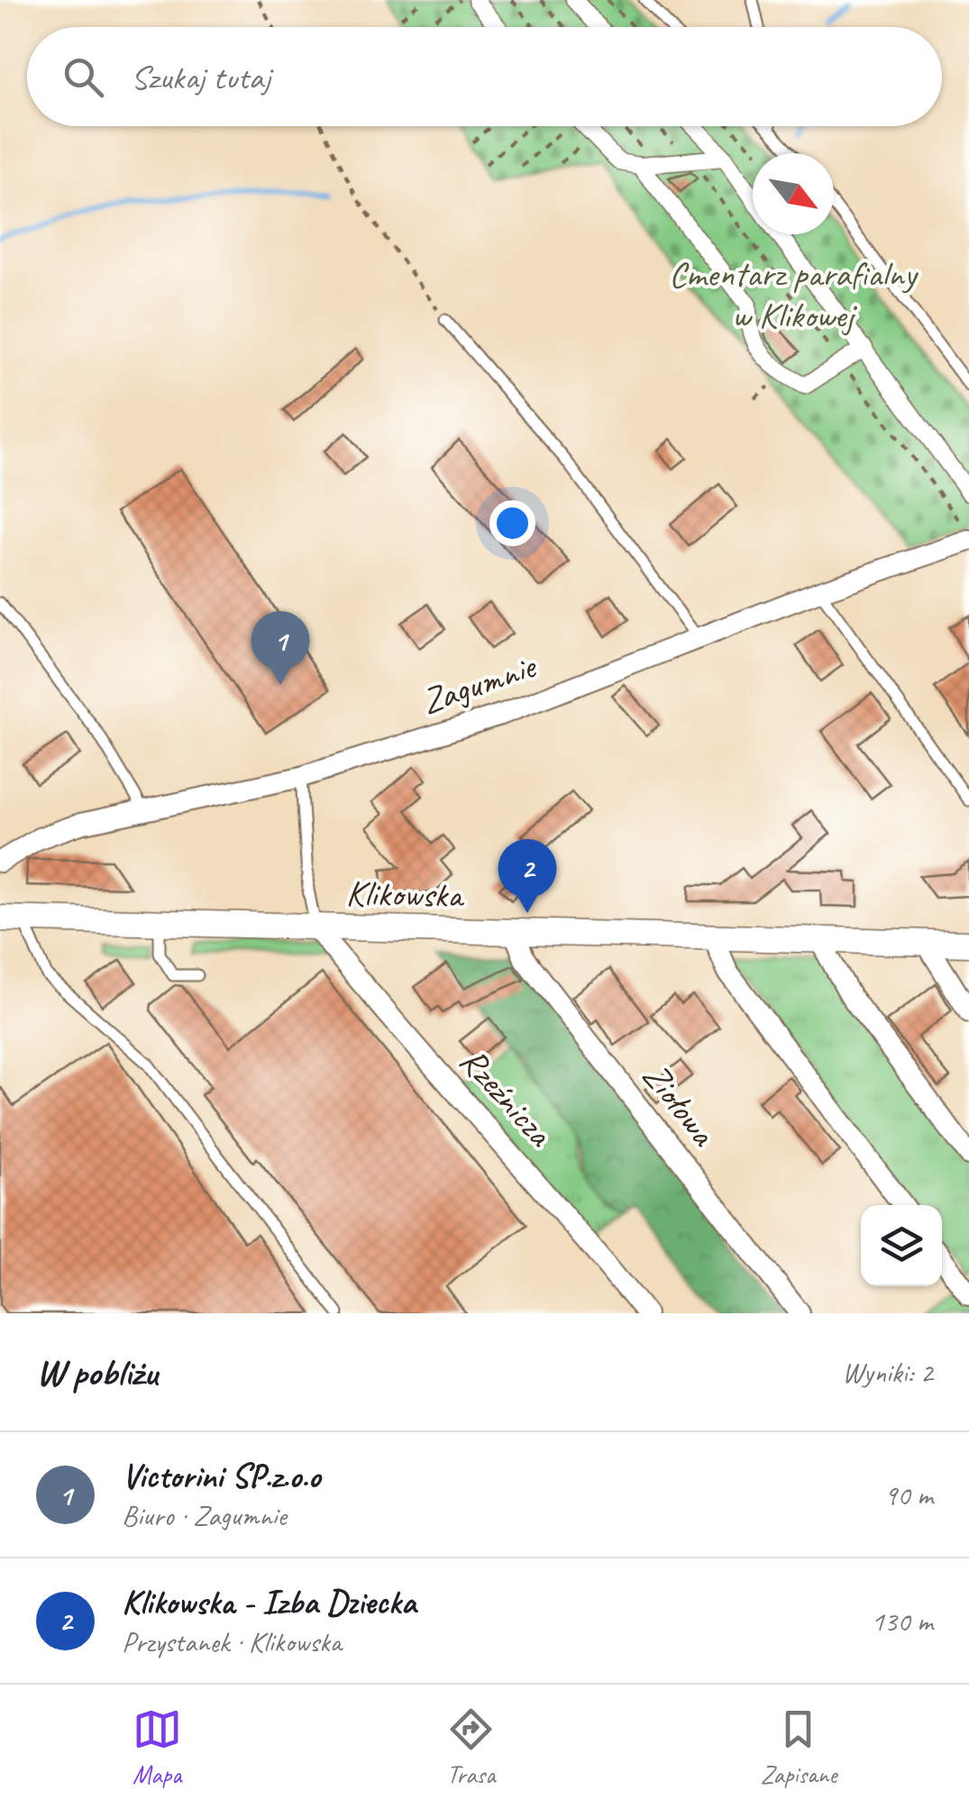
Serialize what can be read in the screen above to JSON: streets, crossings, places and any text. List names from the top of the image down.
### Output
{
  "streets": {
    "street": [
      "Zagumnie",
      "Klikowska",
      "Rzeźnicza",
      "Ziołowa"
    ]
  },
  "crossings": [
    ["Klikowska", "Rzeźnicza"],
    ["Klikowska", "Ziołowa"]
  ],
  "parks": ["Cmentarz parafialny w Klikowej"],
  "north": "bottom right",
  "page": {
    "search": "Szukaj tutaj",
    "pins": ["1", "2"],
    "heading": ["W pobliżu", "Wyniki: 2"],
    "list": [
      {
        "mark": "1",
        "name": "Victorini SP.z.o.o",
        "note": "Biuro · Zagumnie",
        "value": "90 m"
      },
      {
        "mark": "2",
        "name": "Klikowska - Izba Dziecka",
        "note": "Przystanek · Klikowska",
        "value": "130 m"
      }
    ],
    "nav": ["Mapa", "Trasa", "Zapisane"]
  }
}
